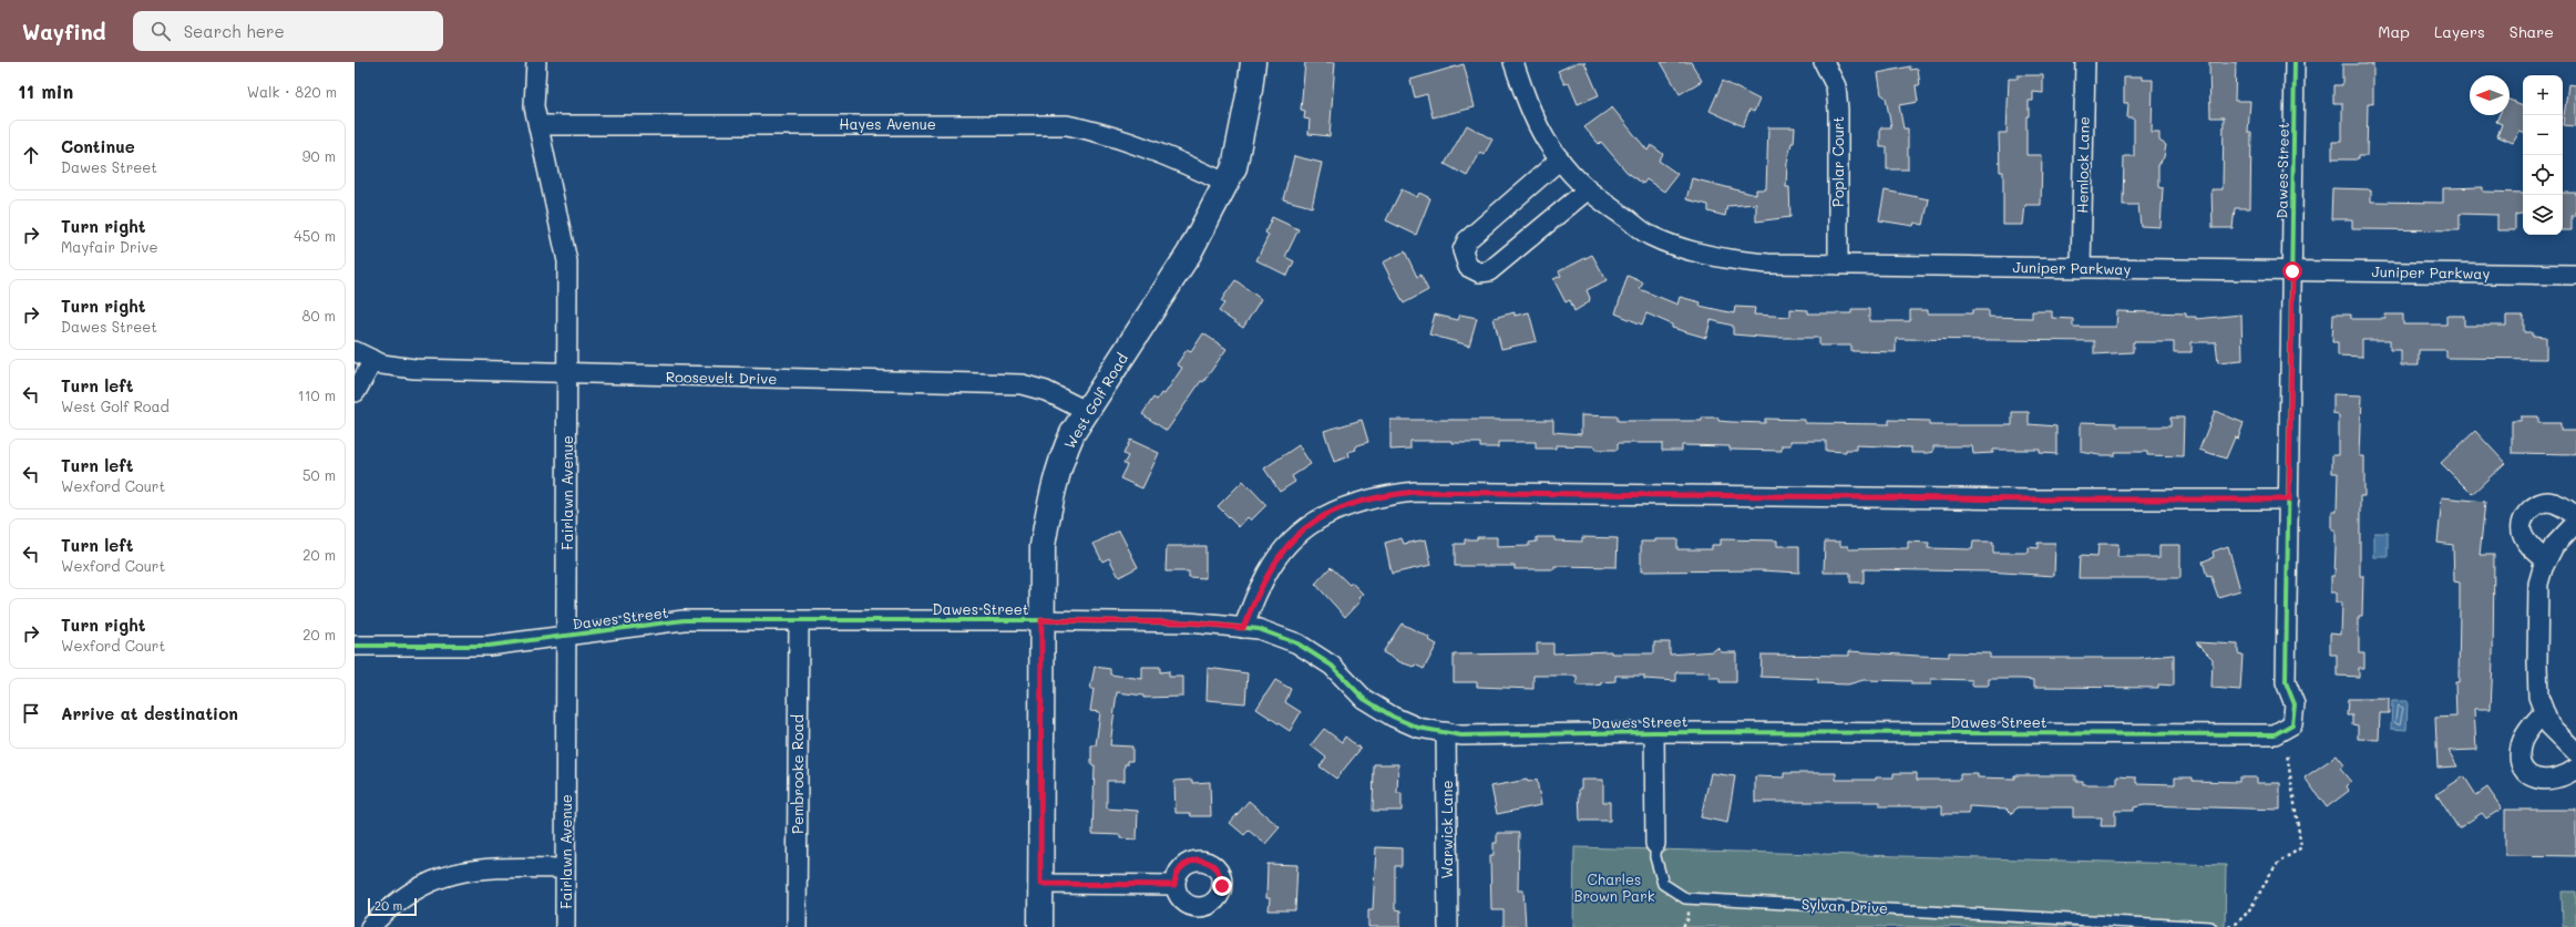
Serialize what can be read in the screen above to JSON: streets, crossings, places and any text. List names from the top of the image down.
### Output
{
  "streets": {
    "street": [
      "Hayes Avenue",
      "Poplar Court",
      "Hemlock Lane",
      "Dawes Street",
      "Juniper Parkway",
      "Roosevelt Drive",
      "West Golf Road",
      "Fairlawn Avenue",
      "Pembrooke Road",
      "Warwick Lane",
      "Sylvan Drive"
    ]
  },
  "crossings": [
    ["Hayes Avenue", "West Golf Road"],
    ["Hayes Avenue", "Fairlawn Avenue"],
    ["Poplar Court", "Juniper Parkway"],
    ["Hemlock Lane", "Juniper Parkway"],
    ["Dawes Street", "Juniper Parkway"],
    ["Dawes Street", "West Golf Road"],
    ["Dawes Street", "Fairlawn Avenue"],
    ["Dawes Street", "Pembrooke Road"],
    ["Dawes Street", "Warwick Lane"],
    ["Dawes Street", "Sylvan Drive"],
    ["Roosevelt Drive", "West Golf Road"],
    ["Roosevelt Drive", "Fairlawn Avenue"]
  ],
  "parks": ["Charles Brown Park"],
  "scale_bar": "20 m",
  "north": "left",
  "page": {
    "header": "Wayfind",
    "search": "Search here",
    "nav": ["Map", "Layers", "Share"],
    "heading": ["11 min", "Walk · 820 m"],
    "map_buttons": ["+", "−"],
    "list": [
      ["Continue", "Dawes Street", "90 m"],
      ["Turn right", "Mayfair Drive", "450 m"],
      ["Turn right", "Dawes Street", "80 m"],
      ["Turn left", "West Golf Road", "110 m"],
      ["Turn left", "Wexford Court", "50 m"],
      ["Turn left", "Wexford Court", "20 m"],
      ["Turn right", "Wexford Court", "20 m"],
      "Arrive at destination"
    ],
    "scale": "20 m"
  }
}
